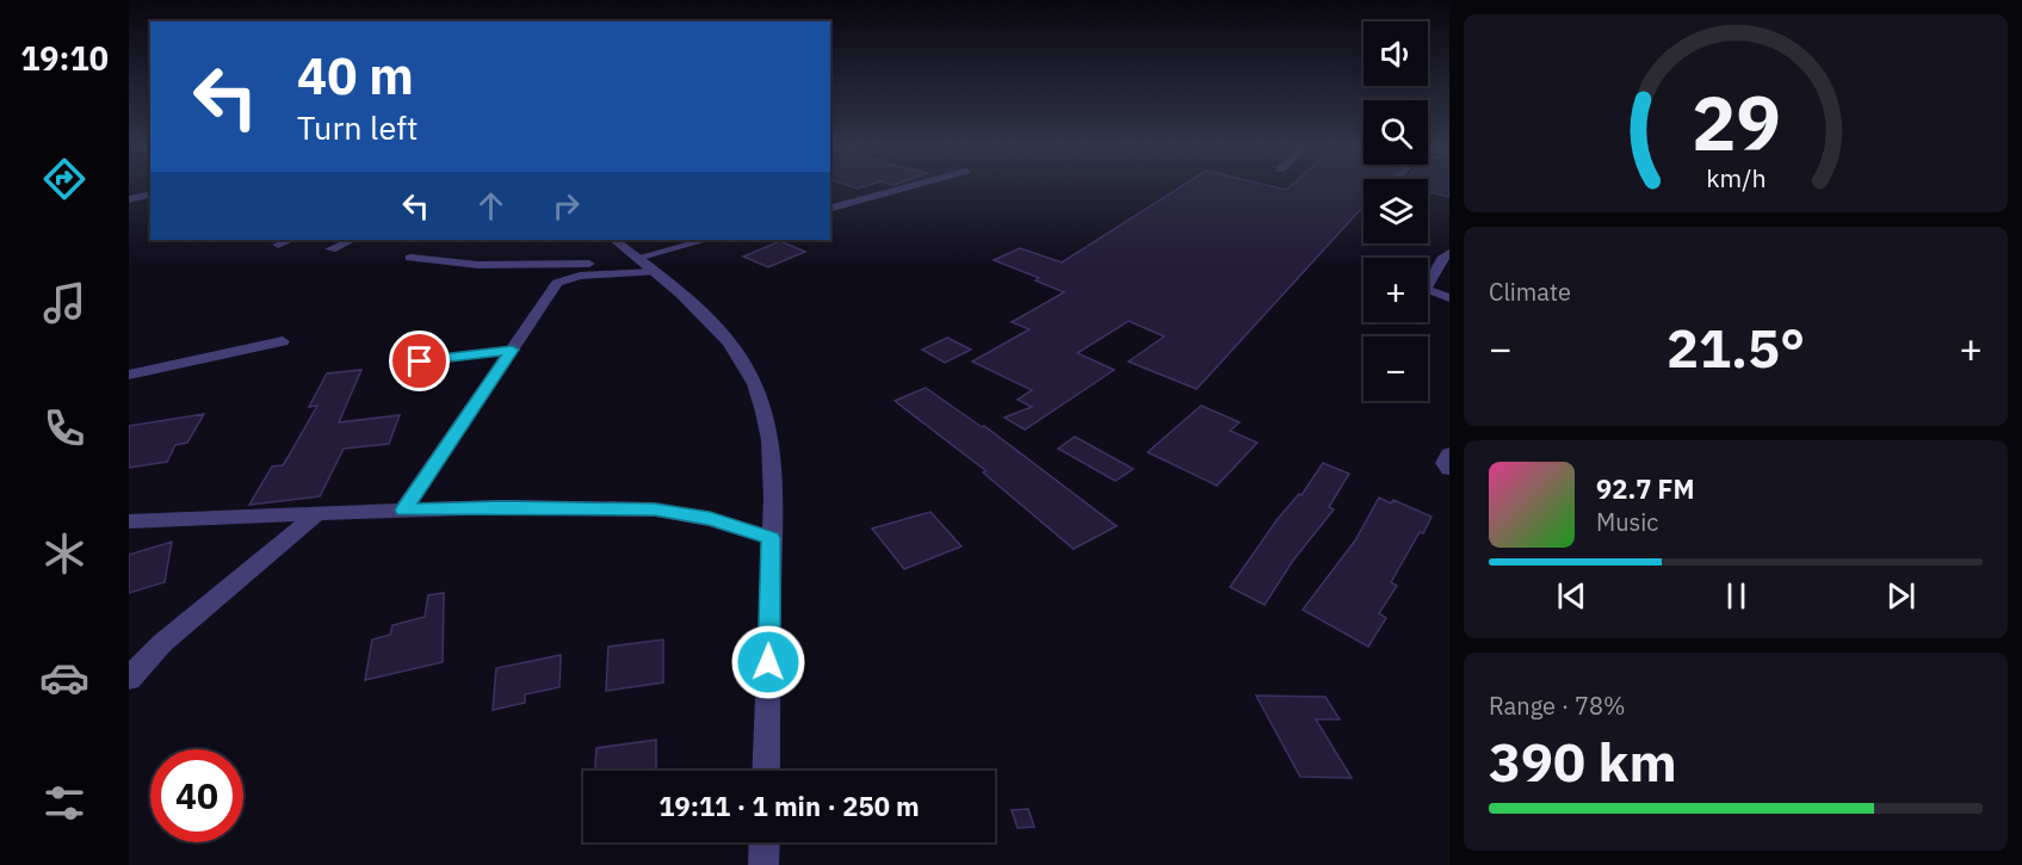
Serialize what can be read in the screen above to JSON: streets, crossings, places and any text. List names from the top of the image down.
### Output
{
  "page": {
    "tabs": "19:10",
    "map_buttons": ["+", "−"],
    "turn": ["40 m", "Turn left"],
    "tile": [
      "Climate",
      ["Range · 78%", "390 km"]
    ],
    "heat": ["−", "21.5°", "+"],
    "song": ["92.7 FM", "Music"],
    "limit": "40",
    "trip": "19:11 · 1 min · 250 m",
    "gauge": ["29", "km/h"]
  }
}
